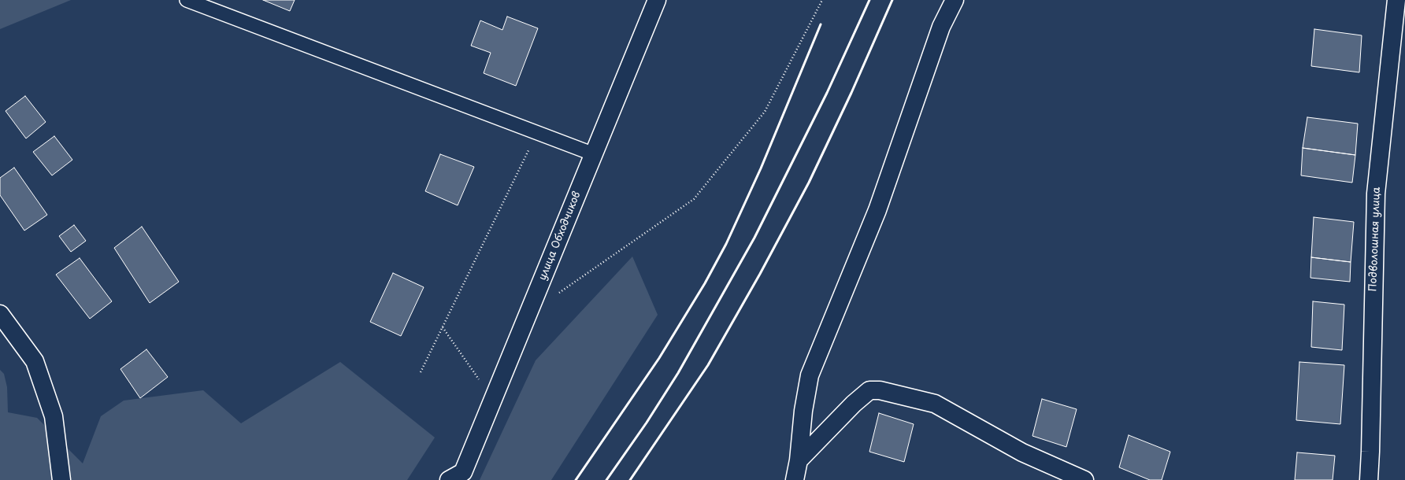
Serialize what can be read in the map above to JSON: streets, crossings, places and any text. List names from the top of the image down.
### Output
{
  "streets": {
    "street": ["улица Обходчиков", "Подволошная улица"]
  }
}
